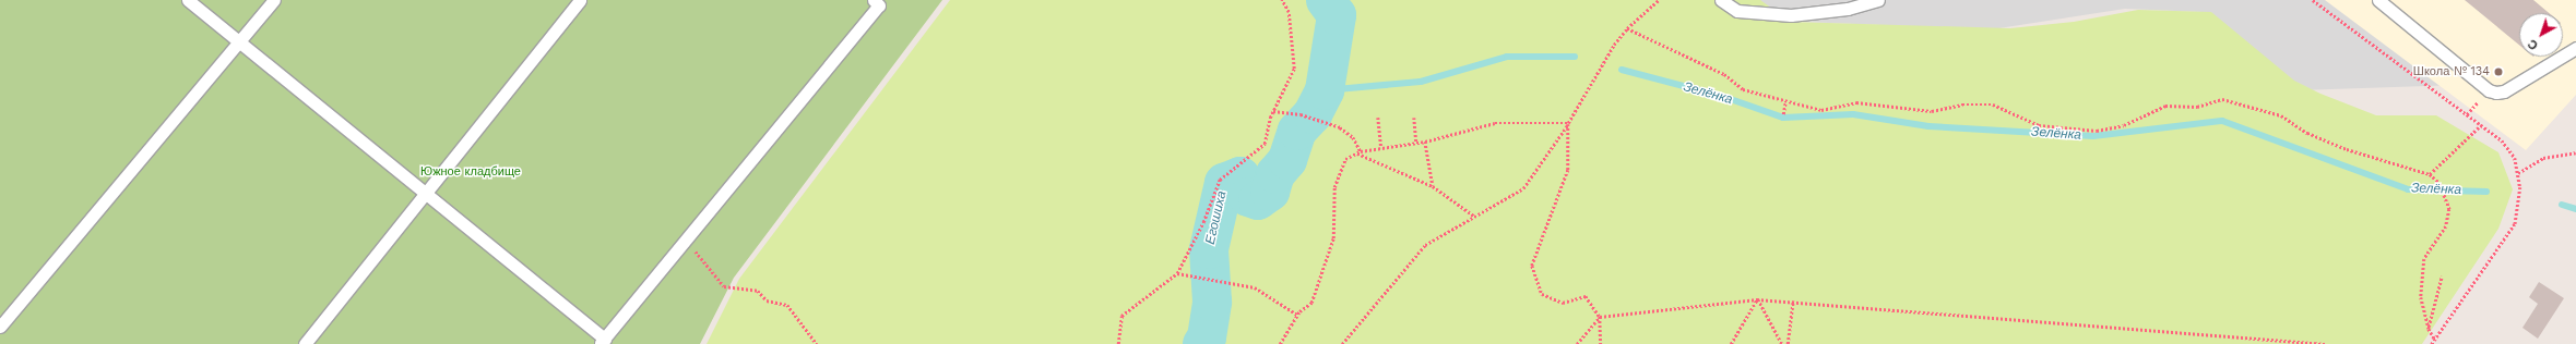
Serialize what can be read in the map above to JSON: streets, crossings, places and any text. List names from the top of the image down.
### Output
{
  "water": ["Зелёнка", "Егошиха"],
  "parks": ["Южное кладбище"],
  "places": ["Школа № 134"],
  "north": "bottom left"
}
